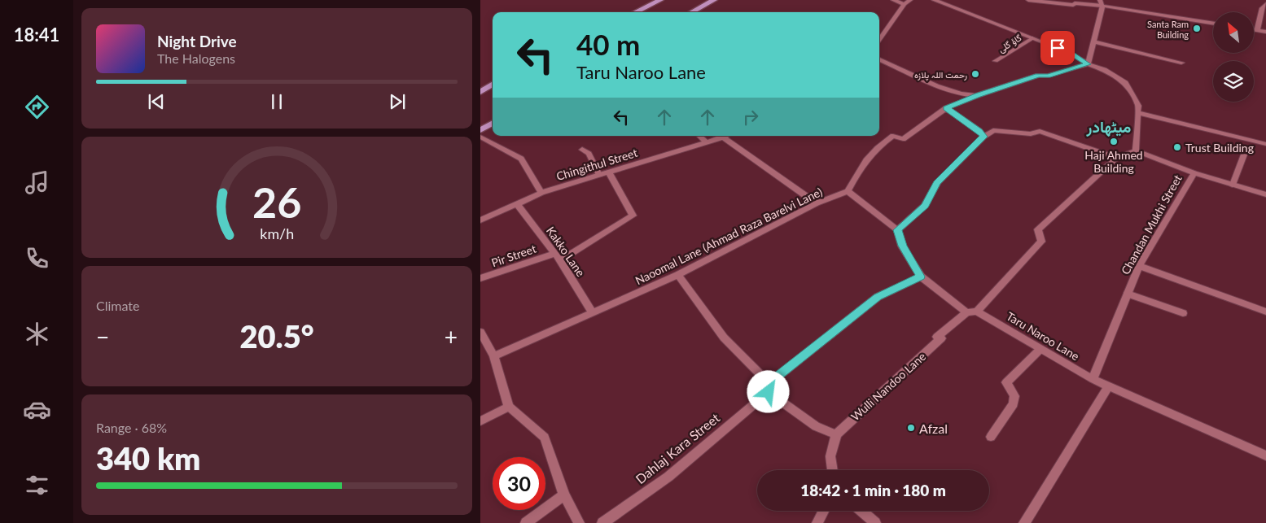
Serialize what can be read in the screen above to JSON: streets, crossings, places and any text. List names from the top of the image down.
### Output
{
  "streets": {
    "street": [
      "گاؤ گلی",
      "Chingithul Street",
      "Chandan Mukhi Street",
      "Naoomal Lane (Ahmad Raza Barelvi Lane)",
      "Kakko Lane",
      "Pir Street",
      "Taru Naroo Lane",
      "Wulli Nandoo Lane",
      "Dahlaj Kara Street"
    ]
  },
  "crossings": [
    ["Chingithul Street", "Kakko Lane"],
    ["Chandan Mukhi Street", "Taru Naroo Lane"],
    ["Naoomal Lane (Ahmad Raza Barelvi Lane)", "Kakko Lane"],
    ["Kakko Lane", "Pir Street"]
  ],
  "districts": ["میٹھادر"],
  "places": [
    "Santa Ram Building",
    "رحمت اللہ پلازہ",
    "Haji Ahmed Building",
    "Trust Building",
    "Afzal"
  ],
  "north": "top left",
  "page": {
    "tabs": "18:41",
    "turn": ["40 m", "Taru Naroo Lane"],
    "song": ["Night Drive", "The Halogens"],
    "tile": [
      "Climate",
      ["Range · 68%", "340 km"]
    ],
    "heat": ["−", "20.5°", "+"],
    "limit": "30",
    "trip": "18:42 · 1 min · 180 m",
    "gauge": ["26", "km/h"]
  }
}
